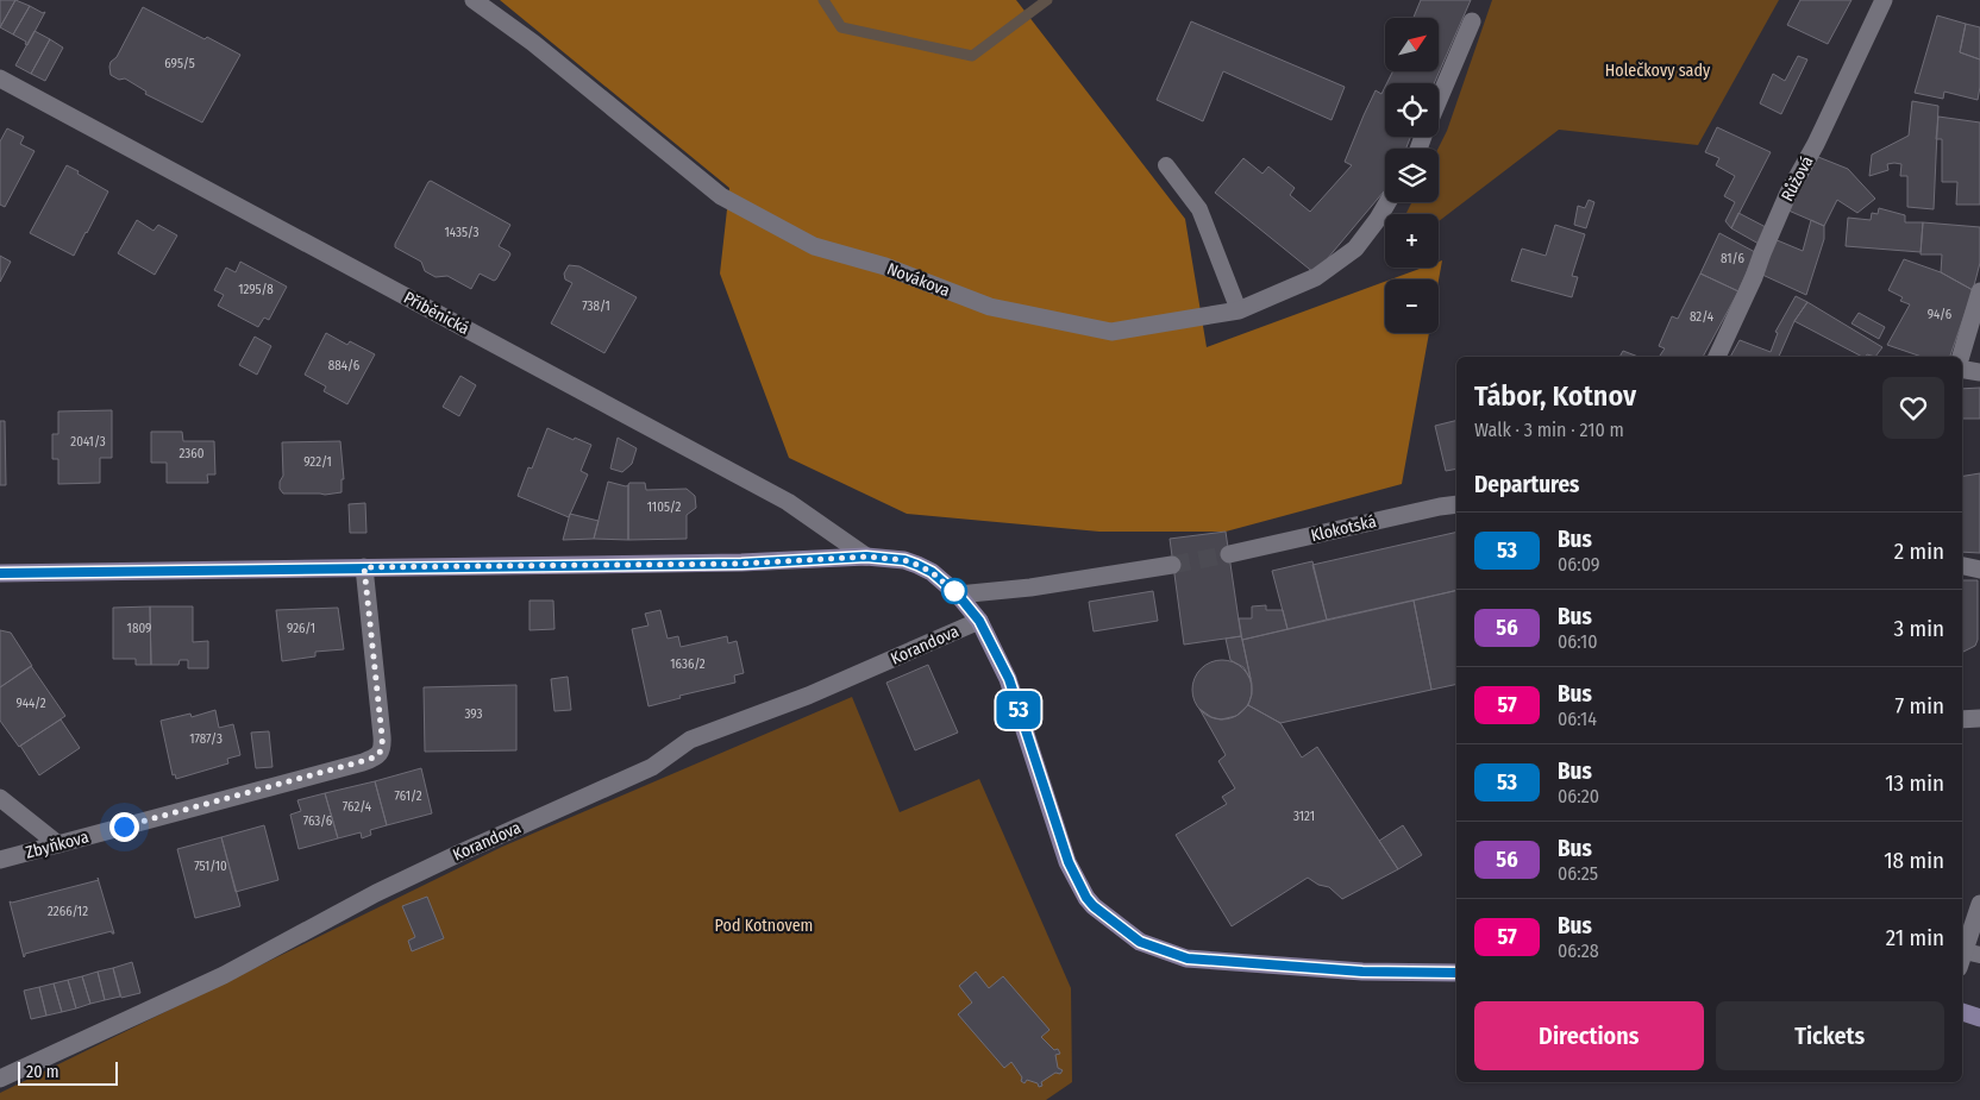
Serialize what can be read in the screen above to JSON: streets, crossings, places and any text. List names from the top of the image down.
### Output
{
  "streets": {
    "street": [
      "Růžová",
      "Novákova",
      "Příběnická",
      "Klokotská",
      "Korandova",
      "Zbyňkova"
    ]
  },
  "parks": ["Holečkovy sady", "Pod Kotnovem"],
  "lines": ["bus line 53"],
  "house_numbers": [
    "695/5",
    "1435/3",
    "81/6",
    "1295/8",
    "738/1",
    "94/6",
    "82/4",
    "884/6",
    "2041/3",
    "2360",
    "922/1",
    "1105/2",
    "1809",
    "926/1",
    "1636/2",
    "944/2",
    "393",
    "1787/3",
    "761/2",
    "762/4",
    "3121",
    "763/6",
    "751/10",
    "2266/12"
  ],
  "scale_bar": "20 m",
  "north": "top right",
  "page": {
    "on_map": "53",
    "map_buttons": ["+", "−"],
    "heading": [
      ["Tábor, Kotnov", "Walk · 3 min · 210 m"],
      "Departures"
    ],
    "list": [
      {
        "mark": "53",
        "name": "Bus",
        "note": "06:09",
        "value": "2 min"
      },
      {
        "mark": "56",
        "name": "Bus",
        "note": "06:10",
        "value": "3 min"
      },
      {
        "mark": "57",
        "name": "Bus",
        "note": "06:14",
        "value": "7 min"
      },
      {
        "mark": "53",
        "name": "Bus",
        "note": "06:20",
        "value": "13 min"
      },
      {
        "mark": "56",
        "name": "Bus",
        "note": "06:25",
        "value": "18 min"
      },
      {
        "mark": "57",
        "name": "Bus",
        "note": "06:28",
        "value": "21 min"
      }
    ],
    "buttons": ["Directions", "Tickets"],
    "scale": "20 m"
  }
}
